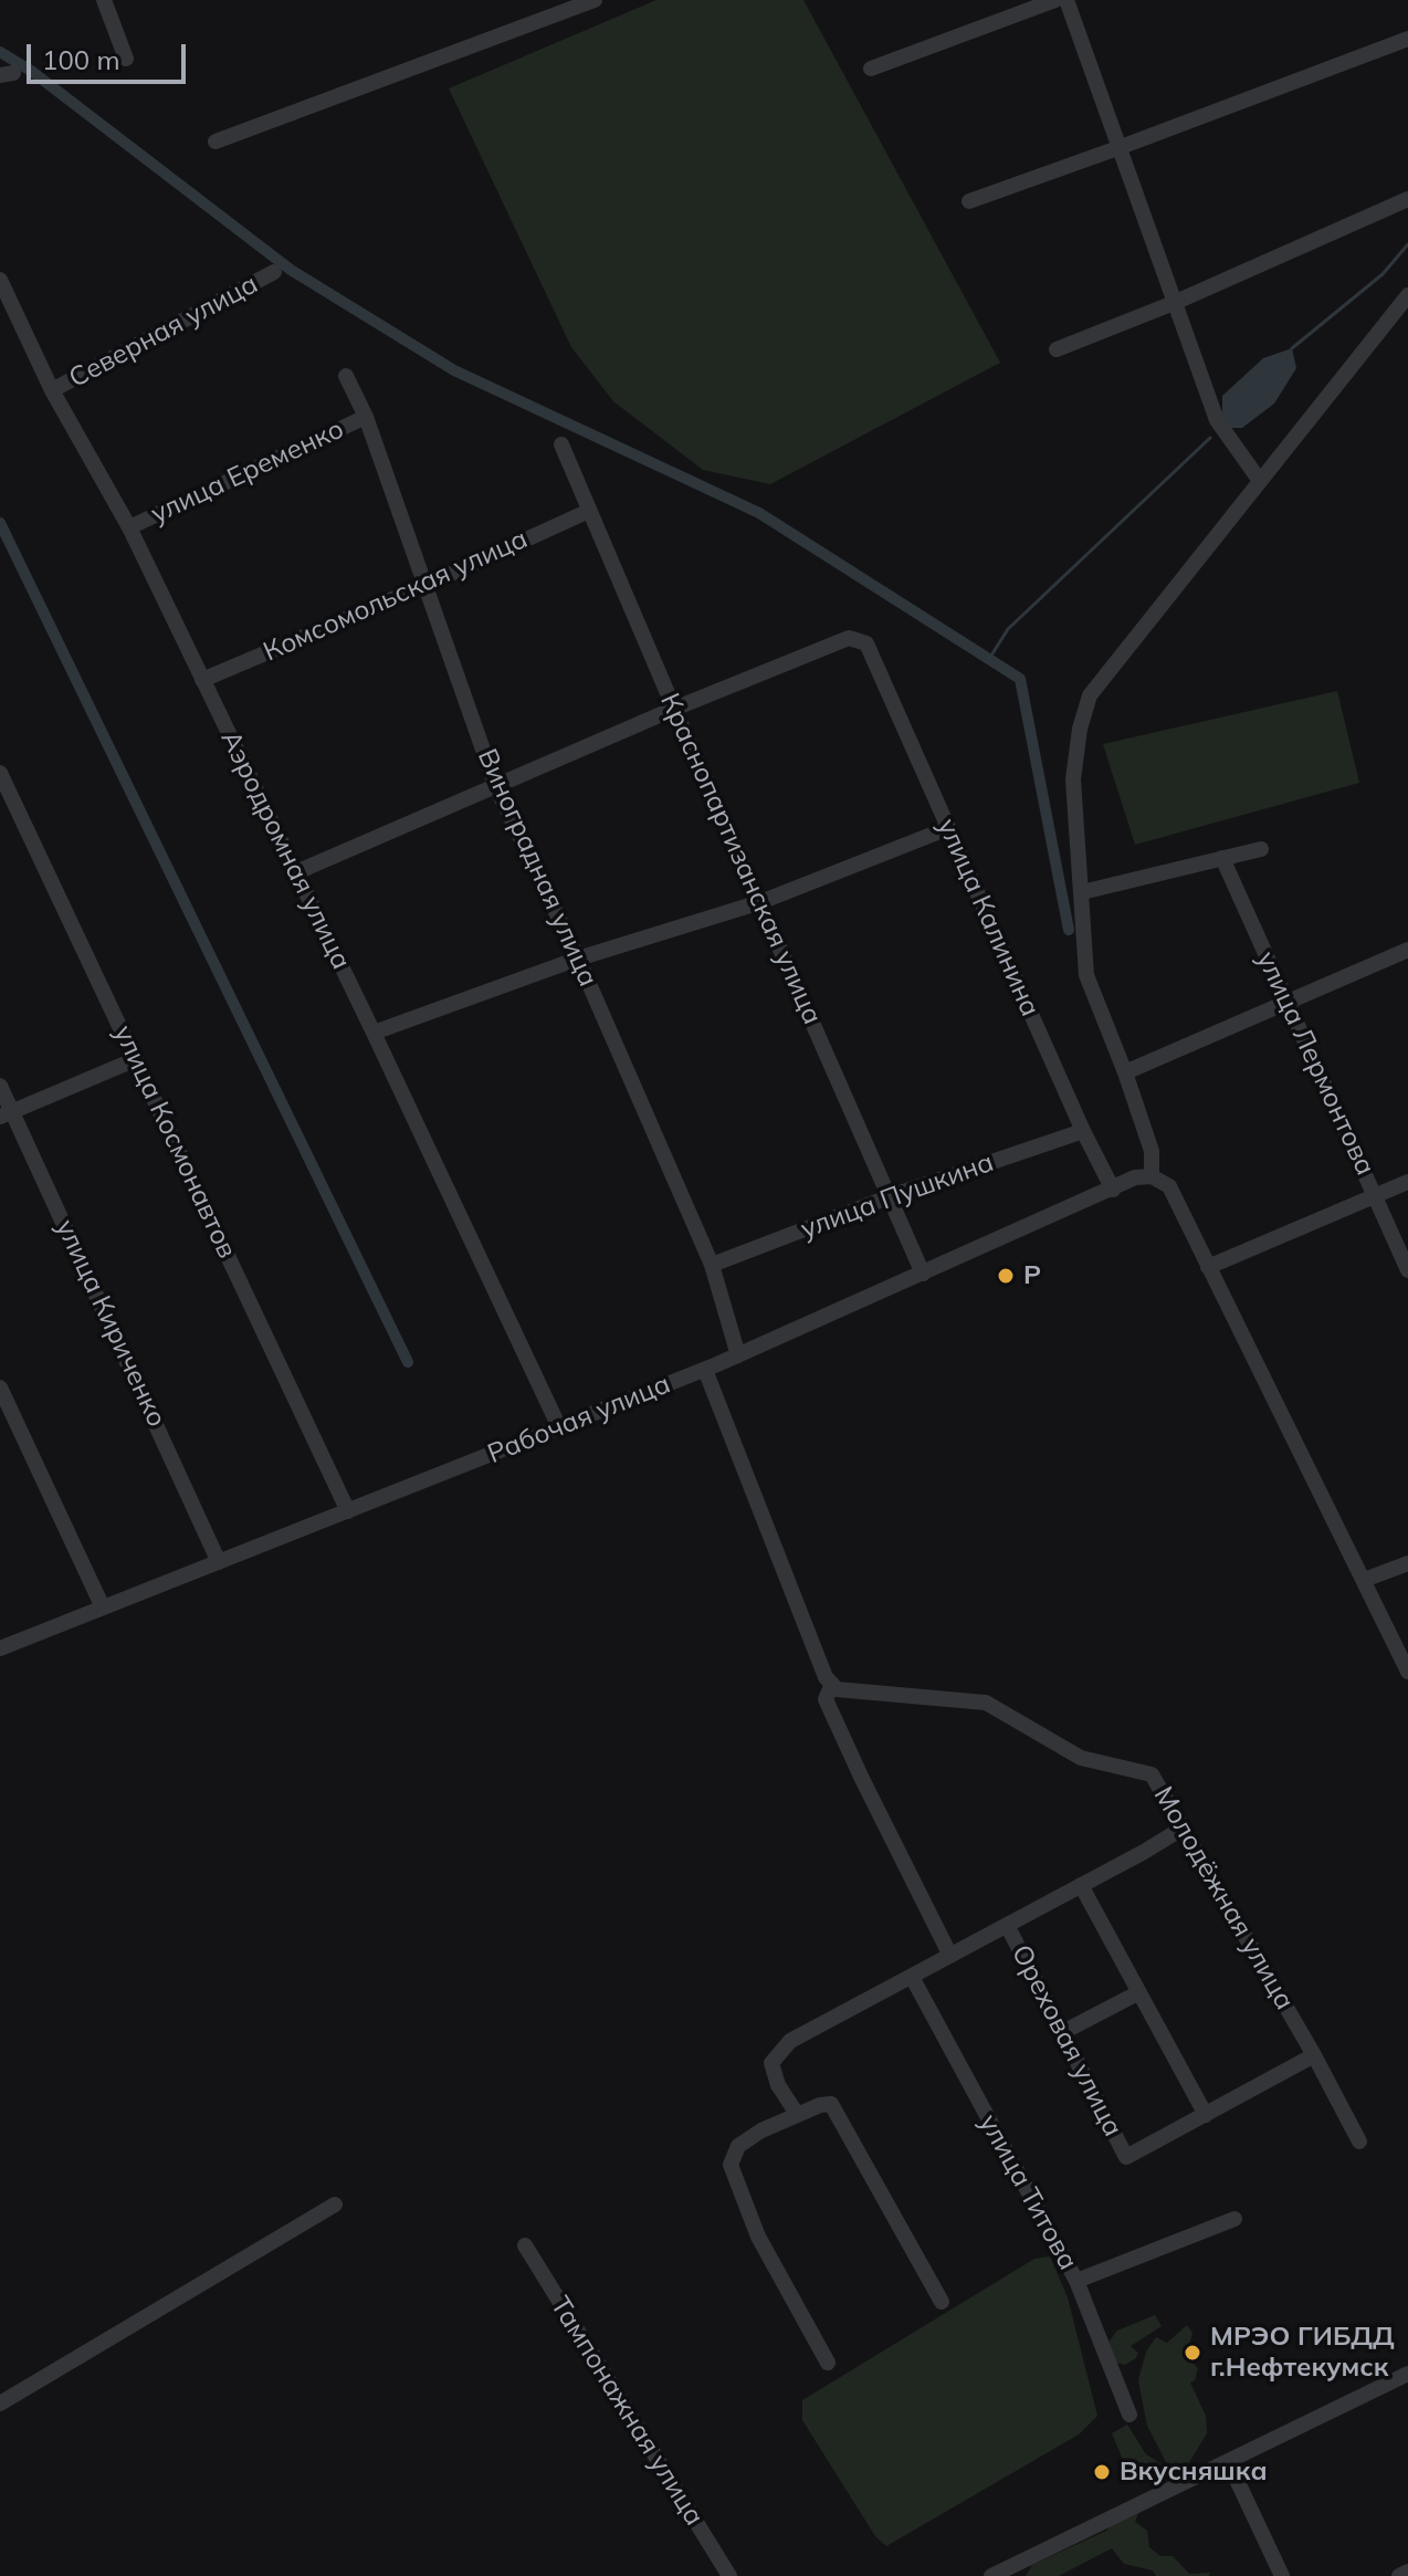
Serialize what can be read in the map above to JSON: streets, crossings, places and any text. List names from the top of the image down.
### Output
{
  "streets": {
    "street": [
      "Северная улица",
      "улица Еременко",
      "Комсомольская улица",
      "Аэродромная улица",
      "Краснопартизанская улица",
      "Виноградная улица",
      "улица Калинина",
      "улица Лермонтова",
      "улица Космонавтов",
      "улица Пушкина",
      "улица Кириченко",
      "Рабочая улица",
      "Молодёжная улица",
      "Ореховая улица",
      "улица Титова",
      "Тампонажная улица"
    ]
  },
  "crossings": [
    ["Северная улица", "Аэродромная улица"],
    ["улица Еременко", "Аэродромная улица"],
    ["улица Еременко", "Виноградная улица"],
    ["Комсомольская улица", "Аэродромная улица"],
    ["Комсомольская улица", "Краснопартизанская улица"],
    ["Комсомольская улица", "Виноградная улица"],
    ["Аэродромная улица", "Рабочая улица"],
    ["Краснопартизанская улица", "улица Калинина"],
    ["Краснопартизанская улица", "улица Пушкина"],
    ["Краснопартизанская улица", "Рабочая улица"],
    ["Виноградная улица", "улица Пушкина"],
    ["Виноградная улица", "Рабочая улица"],
    ["улица Калинина", "улица Пушкина"],
    ["улица Калинина", "Рабочая улица"],
    ["улица Космонавтов", "Рабочая улица"],
    ["улица Кириченко", "Рабочая улица"]
  ],
  "places": ["Р", "МРЭО ГИБДД г.Нефтекумск", "Вкусняшка"],
  "scale_bar": "100 m"
}
